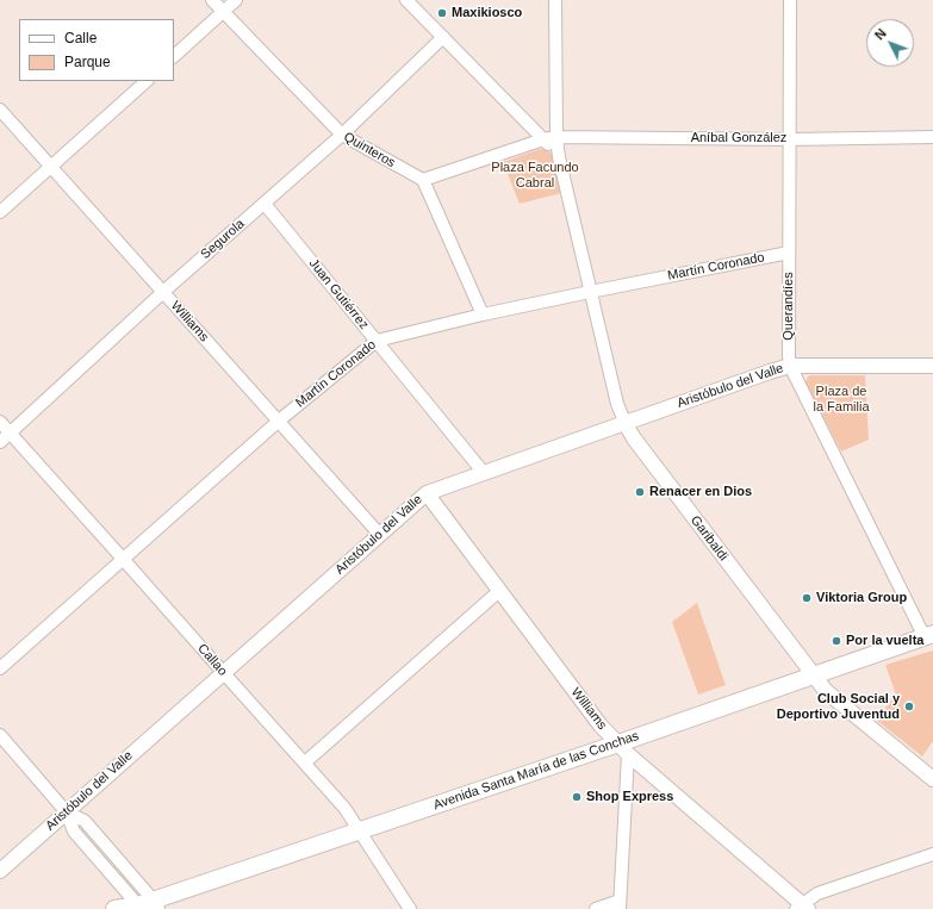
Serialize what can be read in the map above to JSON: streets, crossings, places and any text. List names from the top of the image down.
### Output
{
  "streets": {
    "main road": ["Avenida Santa María de las Conchas"],
    "street": [
      "Aníbal González",
      "Quinteros",
      "Segurola",
      "Martín Coronado",
      "Juan Gutiérrez",
      "Querandíes",
      "Williams",
      "Aristóbulo del Valle",
      "Garibaldi",
      "Callao"
    ]
  },
  "crossings": [
    ["Aníbal González", "Querandíes"],
    ["Aníbal González", "Garibaldi"],
    ["Quinteros", "Segurola"],
    ["Segurola", "Juan Gutiérrez"],
    ["Segurola", "Williams"],
    ["Segurola", "Callao"],
    ["Martín Coronado", "Juan Gutiérrez"],
    ["Martín Coronado", "Querandíes"],
    ["Martín Coronado", "Williams"],
    ["Martín Coronado", "Garibaldi"],
    ["Martín Coronado", "Callao"],
    ["Juan Gutiérrez", "Aristóbulo del Valle"],
    ["Querandíes", "Aristóbulo del Valle"],
    ["Querandíes", "Avenida Santa María de las Conchas"],
    ["Williams", "Aristóbulo del Valle"],
    ["Williams", "Avenida Santa María de las Conchas"],
    ["Aristóbulo del Valle", "Garibaldi"],
    ["Aristóbulo del Valle", "Callao"],
    ["Garibaldi", "Avenida Santa María de las Conchas"],
    ["Callao", "Avenida Santa María de las Conchas"]
  ],
  "parks": ["Plaza Facundo Cabral", "Plaza de la Familia"],
  "places": [
    "Maxikiosco",
    "Renacer en Dios",
    "Viktoria Group",
    "Por la vuelta",
    "Club Social y Deportivo Juventud",
    "Shop Express"
  ],
  "legend": ["Calle", "Parque"],
  "north": "top left"
}
